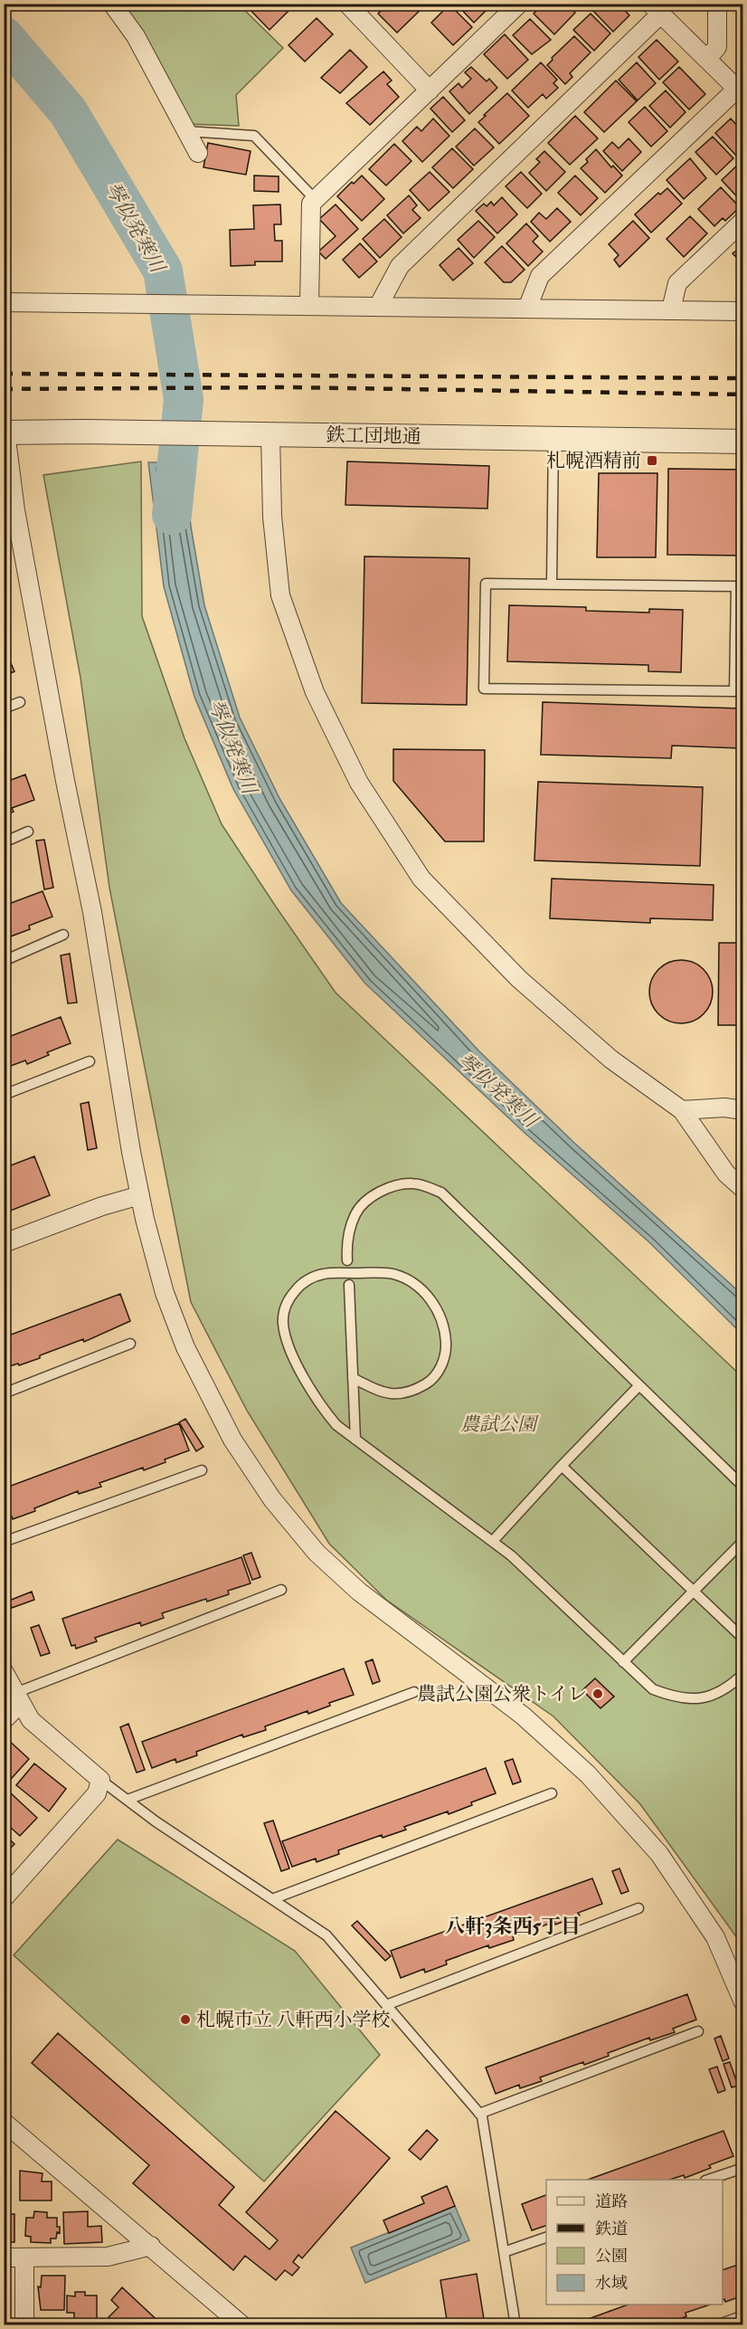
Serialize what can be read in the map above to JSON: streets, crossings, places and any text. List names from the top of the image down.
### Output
{
  "streets": {
    "street": ["鉄工団地通"]
  },
  "districts": ["八軒3条西5丁目"],
  "water": ["琴似発寒川"],
  "parks": ["農試公園"],
  "places": {
    "transit": ["札幌酒精前"],
    "other": ["農試公園公衆トイレ", "札幌市立 八軒西小学校"]
  },
  "legend": [
    "道路",
    "鉄道",
    "公園",
    "水域"
  ]
}
